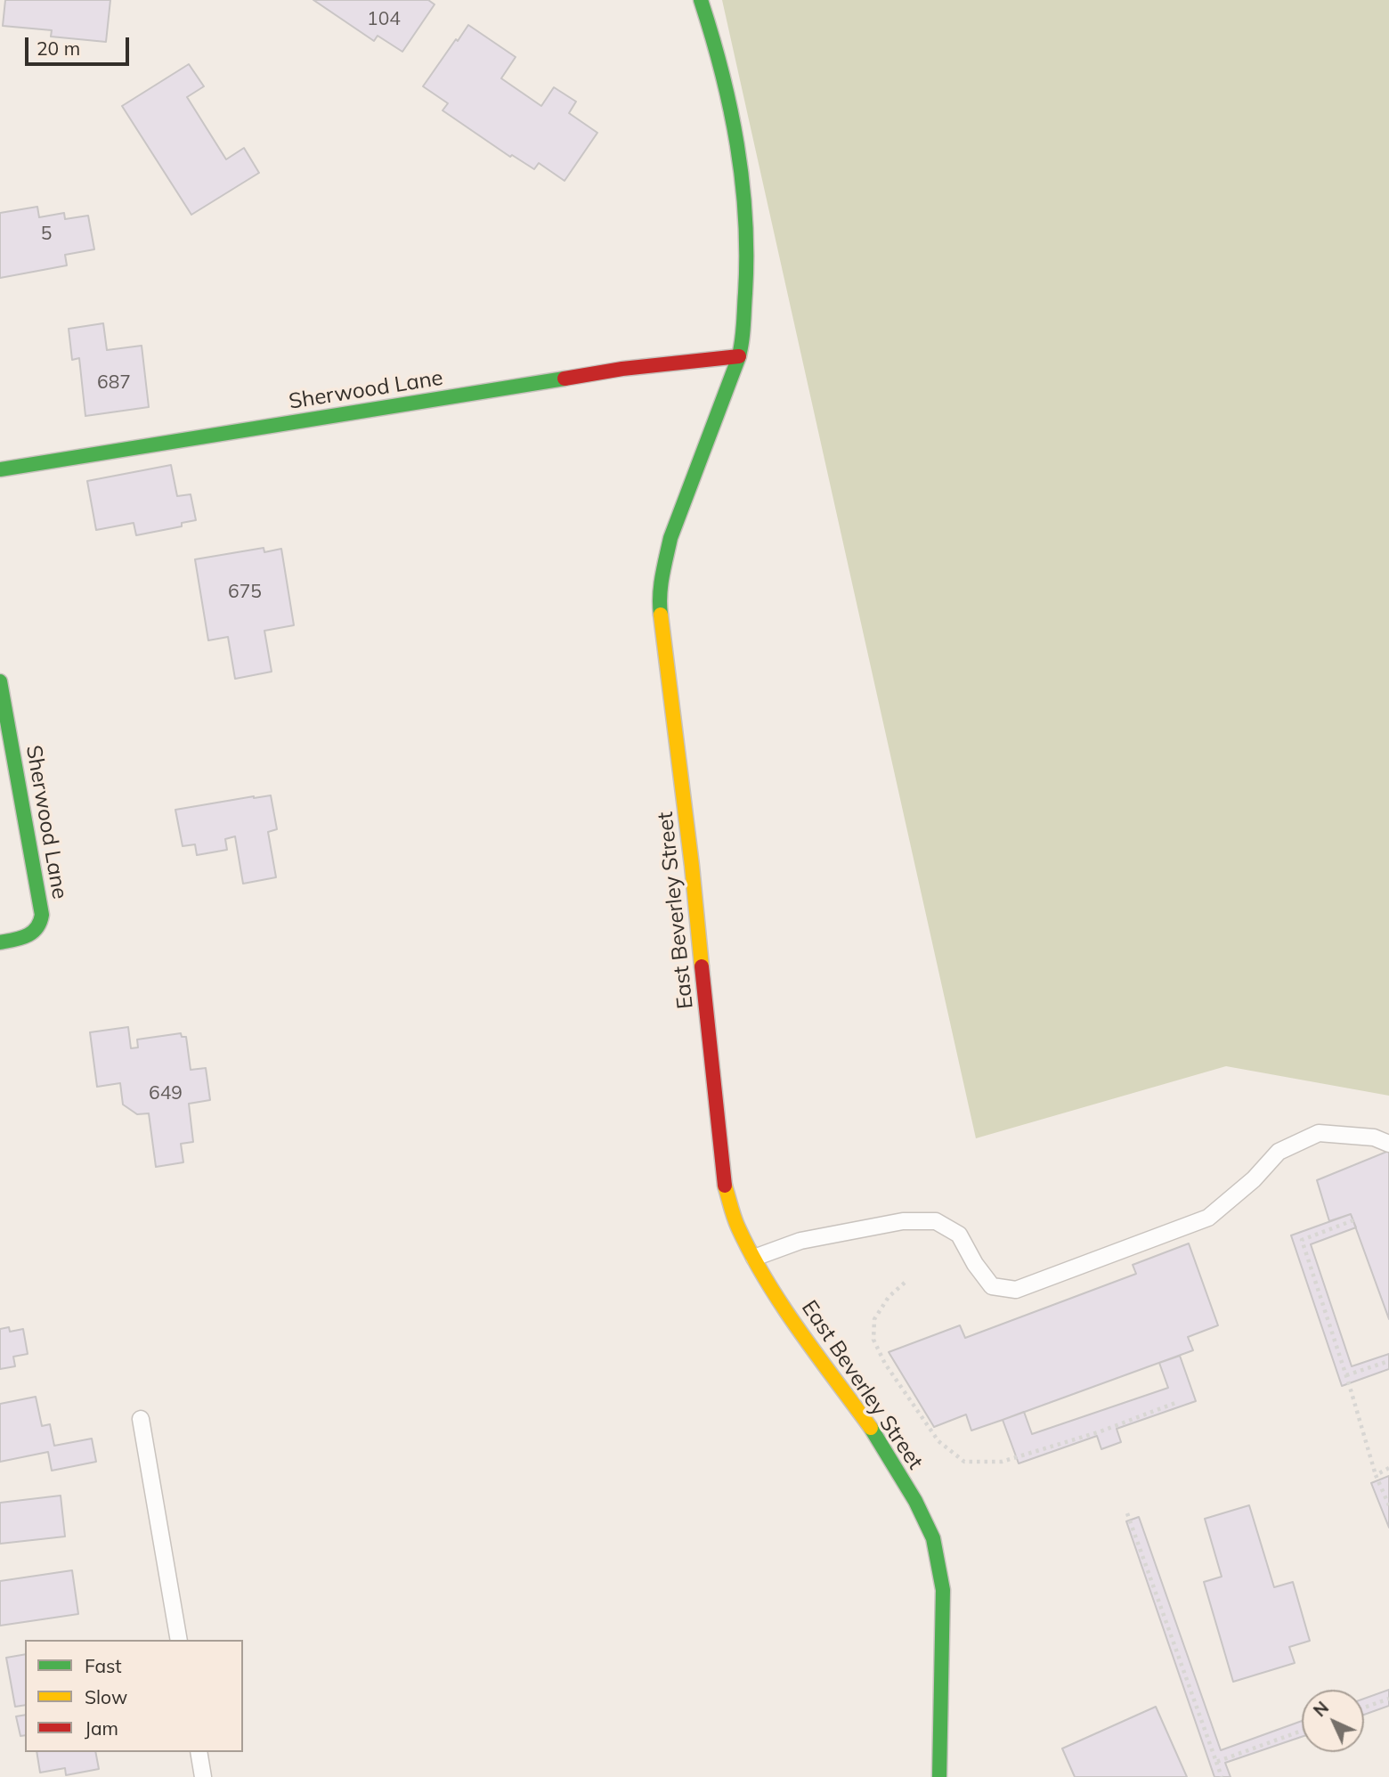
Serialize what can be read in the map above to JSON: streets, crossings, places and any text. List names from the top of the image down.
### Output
{
  "streets": {
    "street": ["Sherwood Lane", "East Beverley Street"]
  },
  "crossings": [
    ["Sherwood Lane", "East Beverley Street"]
  ],
  "house_numbers": [
    "104",
    "5",
    "687",
    "675",
    "649"
  ],
  "legend": ["Fast", "Slow", "Jam"],
  "scale_bar": "20 m",
  "north": "top left"
}
